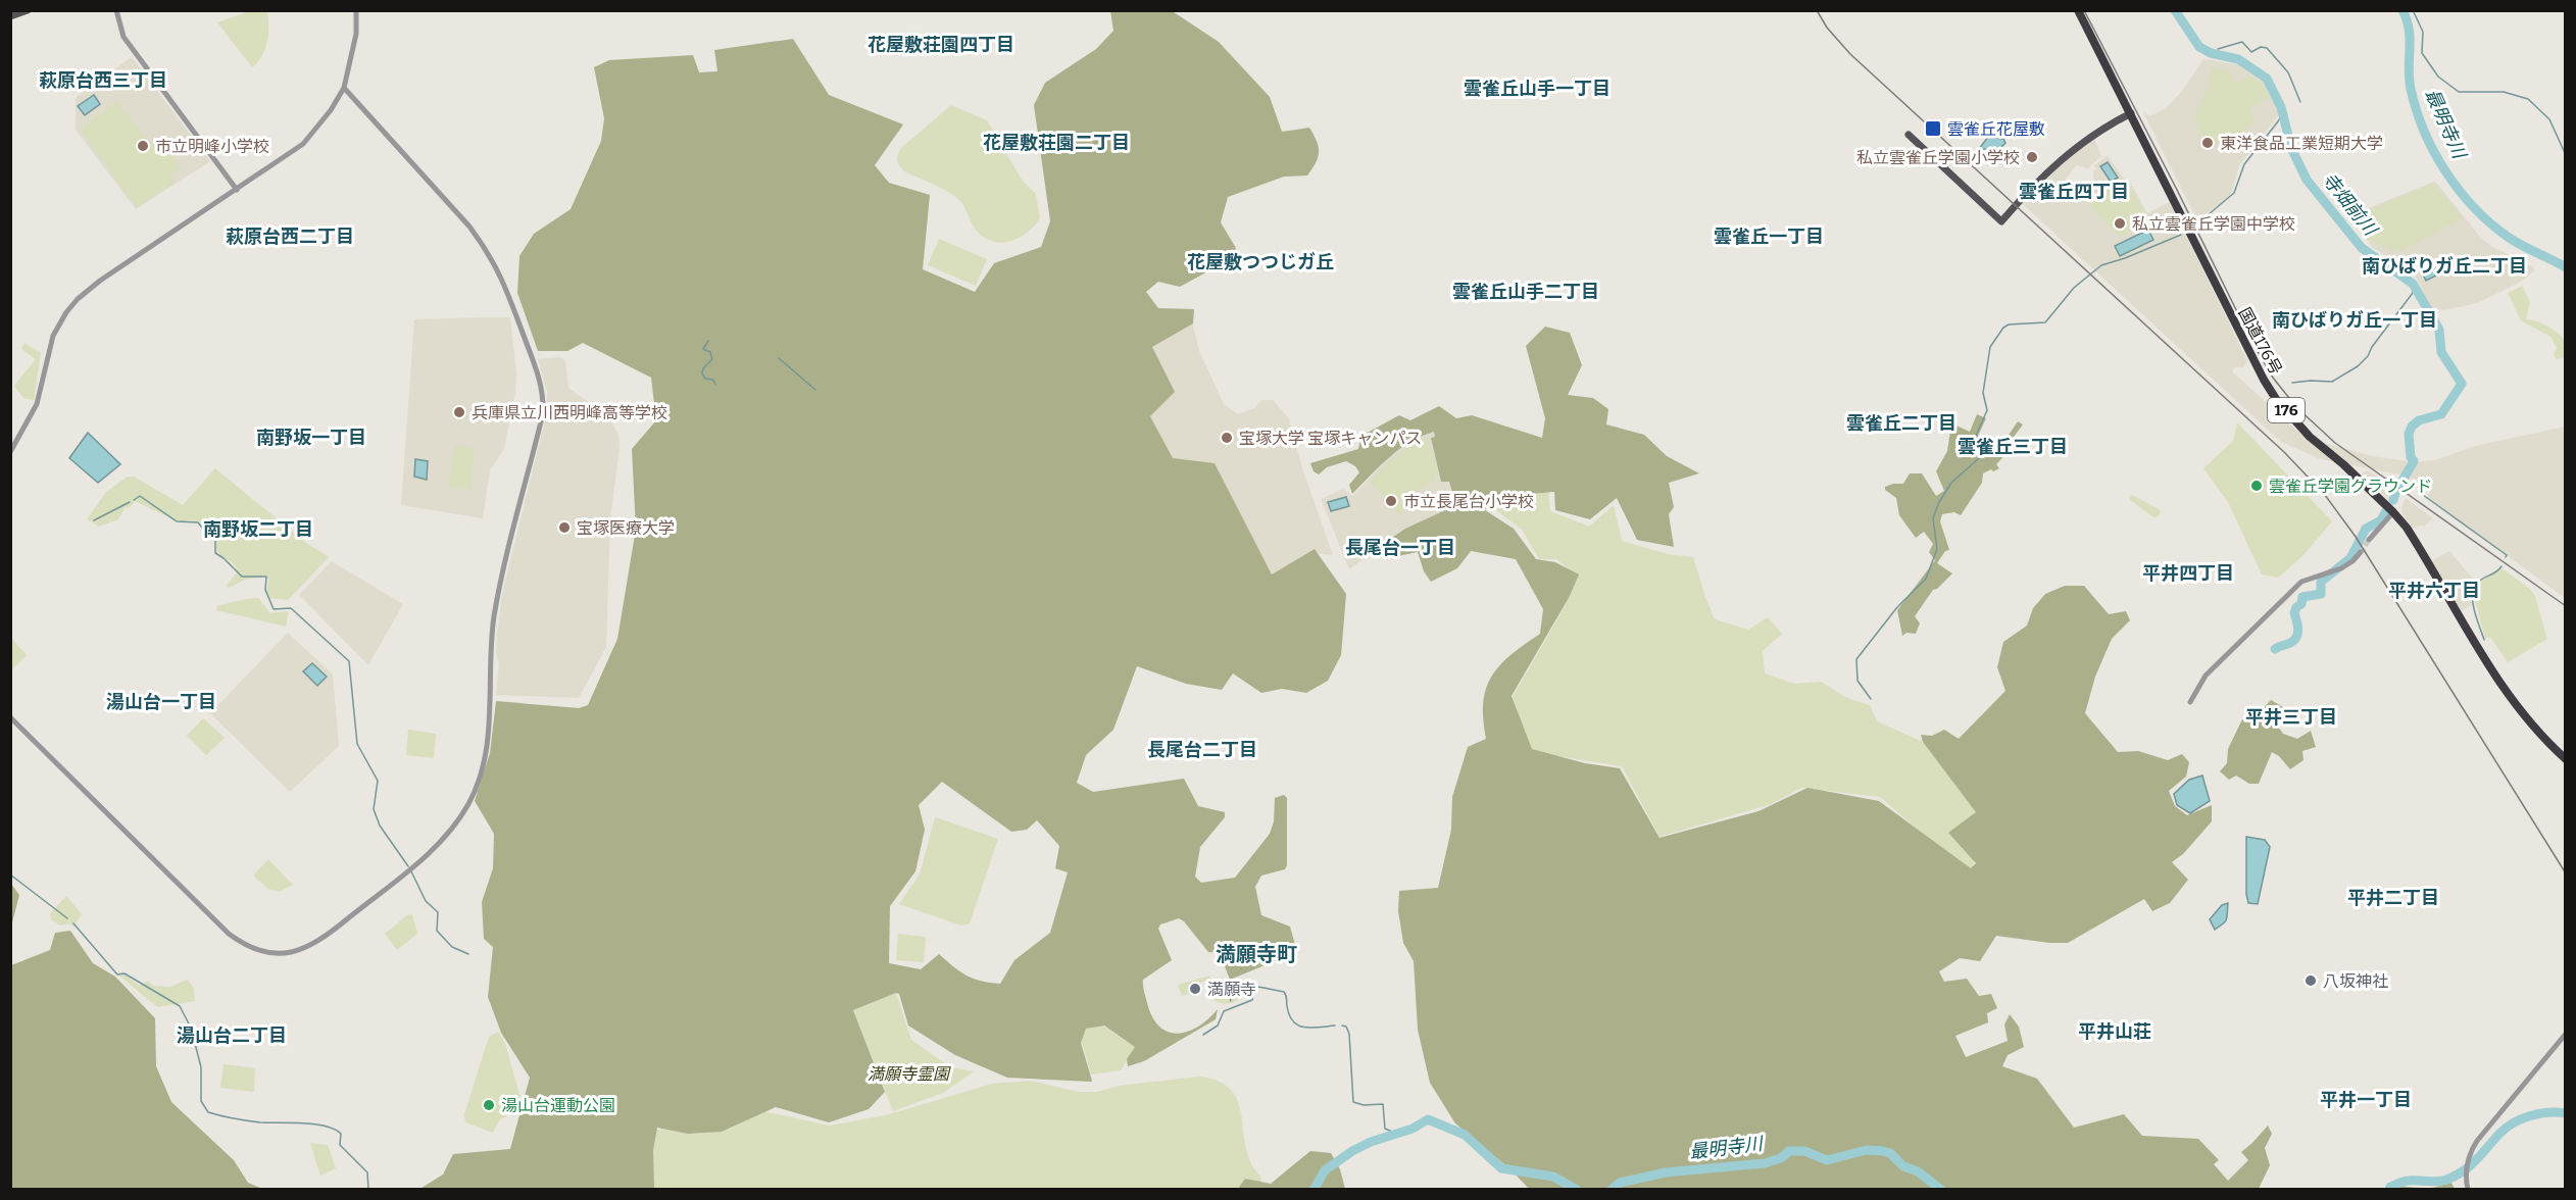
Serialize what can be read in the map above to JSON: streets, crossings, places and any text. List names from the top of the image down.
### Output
{
  "streets": {
    "highway": ["国道176号", "176"]
  },
  "districts": [
    "花屋敷荘園四丁目",
    "萩原台西三丁目",
    "雲雀丘山手一丁目",
    "花屋敷荘園二丁目",
    "雲雀丘四丁目",
    "萩原台西二丁目",
    "雲雀丘一丁目",
    "花屋敷つつじガ丘",
    "南ひばりガ丘二丁目",
    "雲雀丘山手二丁目",
    "南ひばりガ丘一丁目",
    "雲雀丘二丁目",
    "南野坂一丁目",
    "雲雀丘三丁目",
    "南野坂二丁目",
    "長尾台一丁目",
    "平井四丁目",
    "平井六丁目",
    "湯山台一丁目",
    "平井三丁目",
    "長尾台二丁目",
    "平井二丁目",
    "満願寺町",
    "平井山荘",
    "湯山台二丁目",
    "平井一丁目"
  ],
  "water": ["最明寺川", "寺畑前川"],
  "parks": ["満願寺霊園"],
  "places": {
    "transit": ["雲雀丘花屋敷"],
    "other": [
      "東洋食品工業短期大学",
      "市立明峰小学校",
      "私立雲雀丘学園小学校",
      "私立雲雀丘学園中学校",
      "兵庫県立川西明峰高等学校",
      "宝塚大学 宝塚キャンパス",
      "雲雀丘学園グラウンド",
      "市立長尾台小学校",
      "宝塚医療大学",
      "八坂神社",
      "満願寺",
      "湯山台運動公園"
    ]
  }
}
